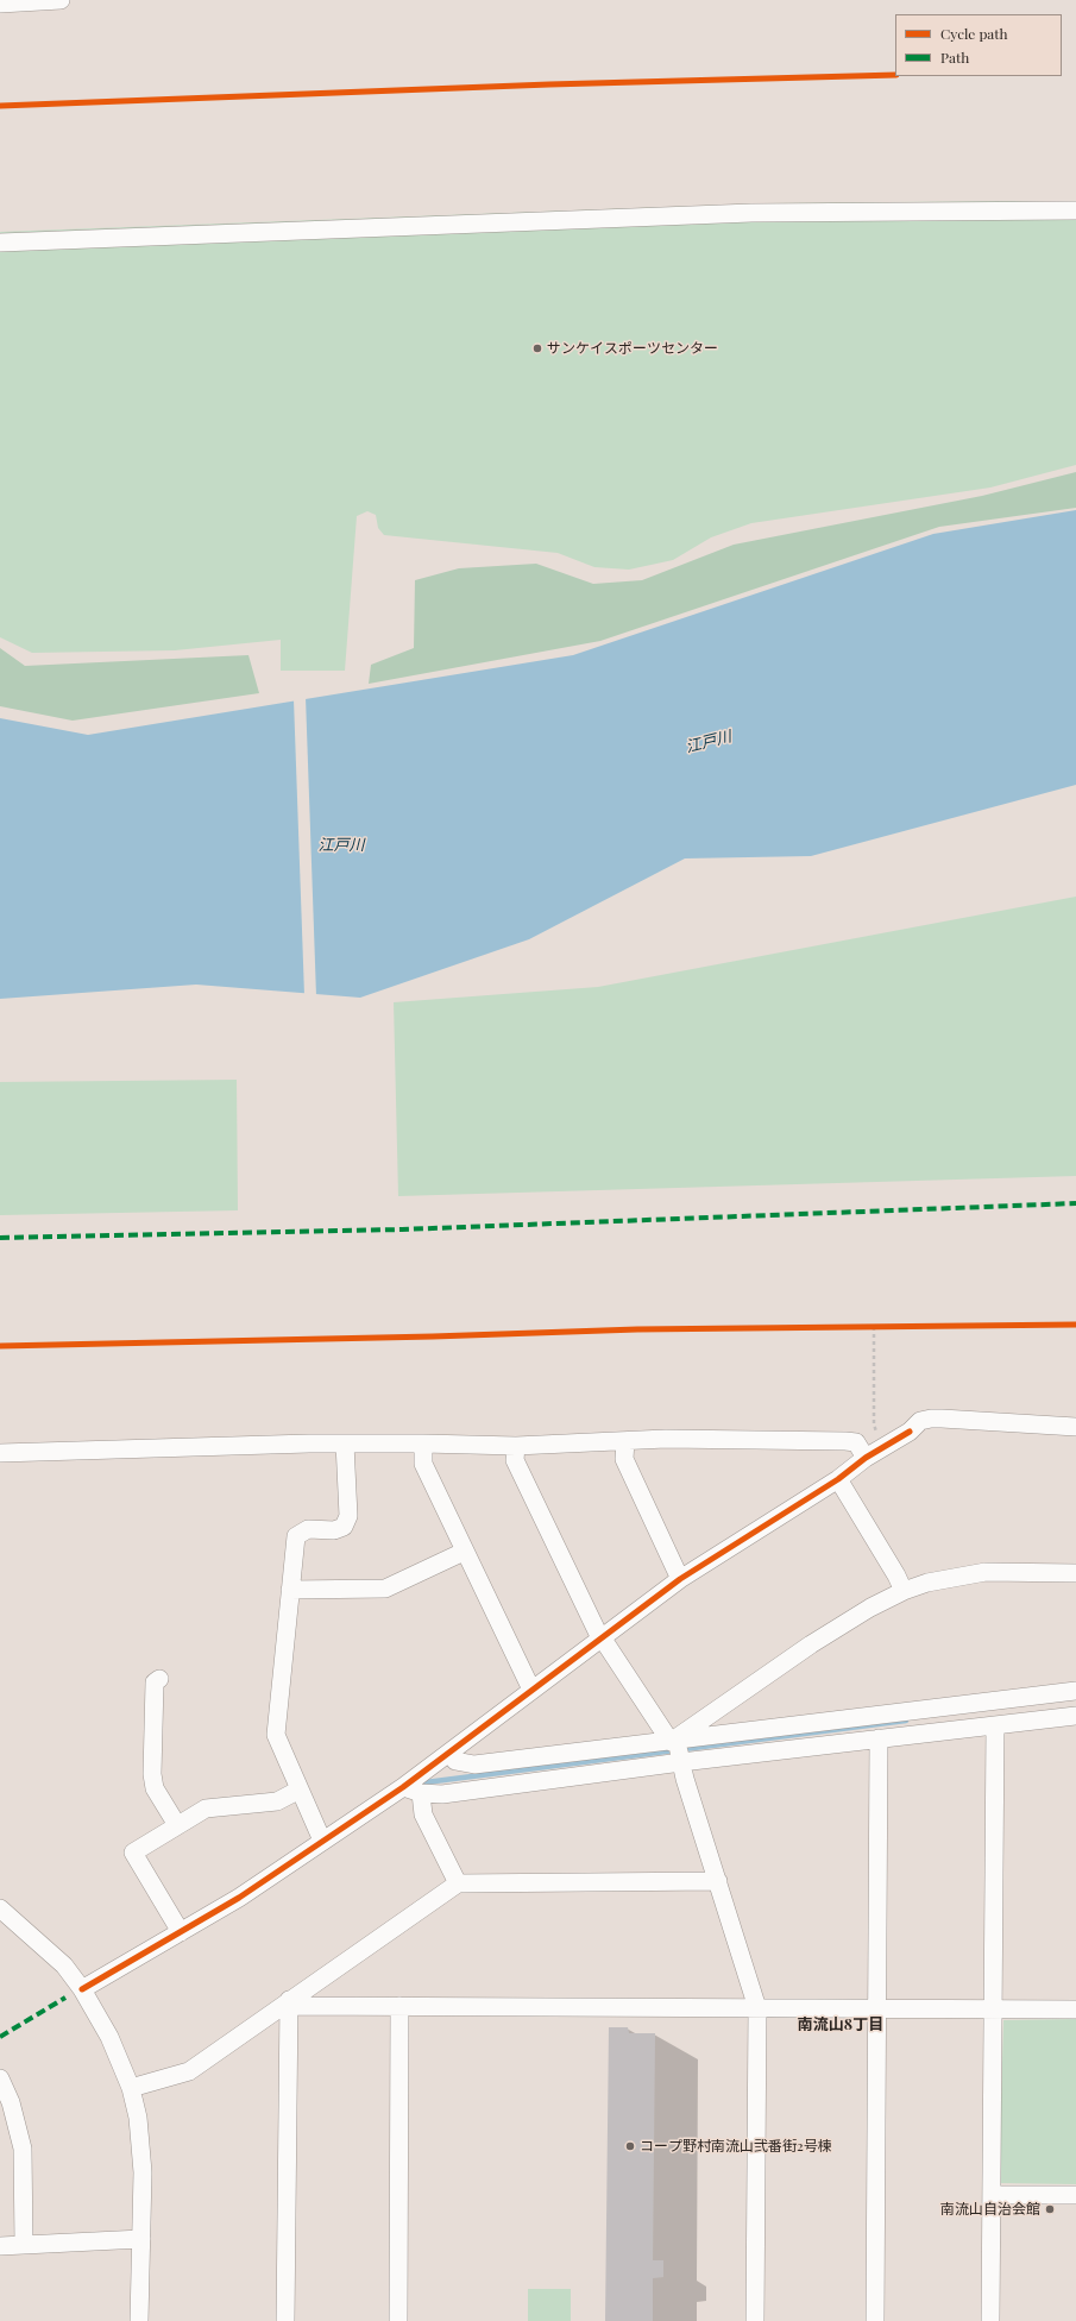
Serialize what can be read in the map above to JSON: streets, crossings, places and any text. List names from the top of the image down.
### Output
{
  "districts": ["南流山8丁目"],
  "water": ["江戸川"],
  "places": ["サンケイスポーツセンター", "コープ野村南流山弐番街2号棟", "南流山自治会館"],
  "legend": ["Cycle path", "Path"]
}
